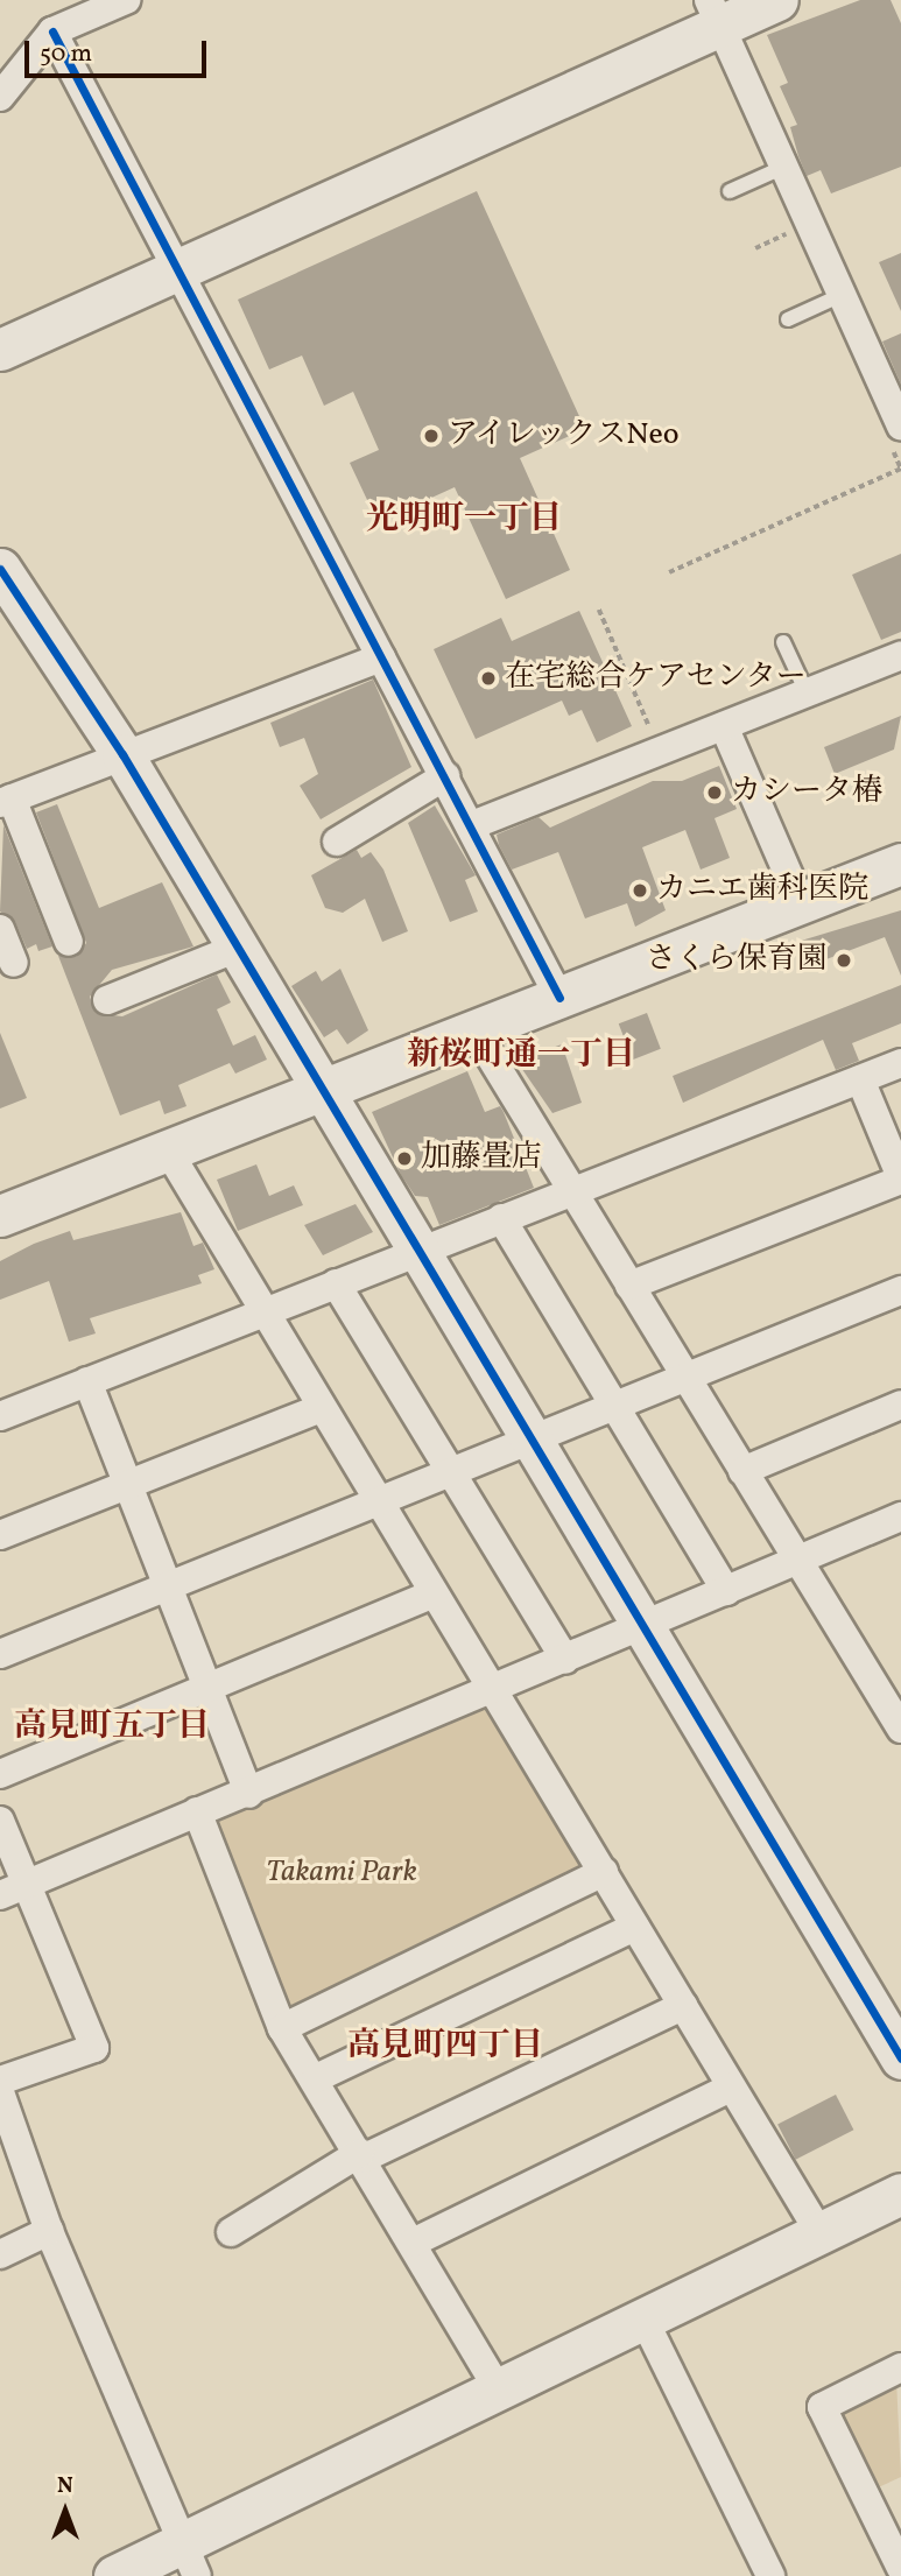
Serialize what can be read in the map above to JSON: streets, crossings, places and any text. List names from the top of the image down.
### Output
{
  "districts": [
    "光明町一丁目",
    "新桜町通一丁目",
    "高見町五丁目",
    "高見町四丁目"
  ],
  "parks": ["Takami Park"],
  "places": [
    "アイレックスNeo",
    "在宅総合ケアセンター",
    "カシータ椿",
    "カニエ歯科医院",
    "さくら保育園",
    "加藤畳店"
  ],
  "scale_bar": "50 m",
  "north": "top"
}
